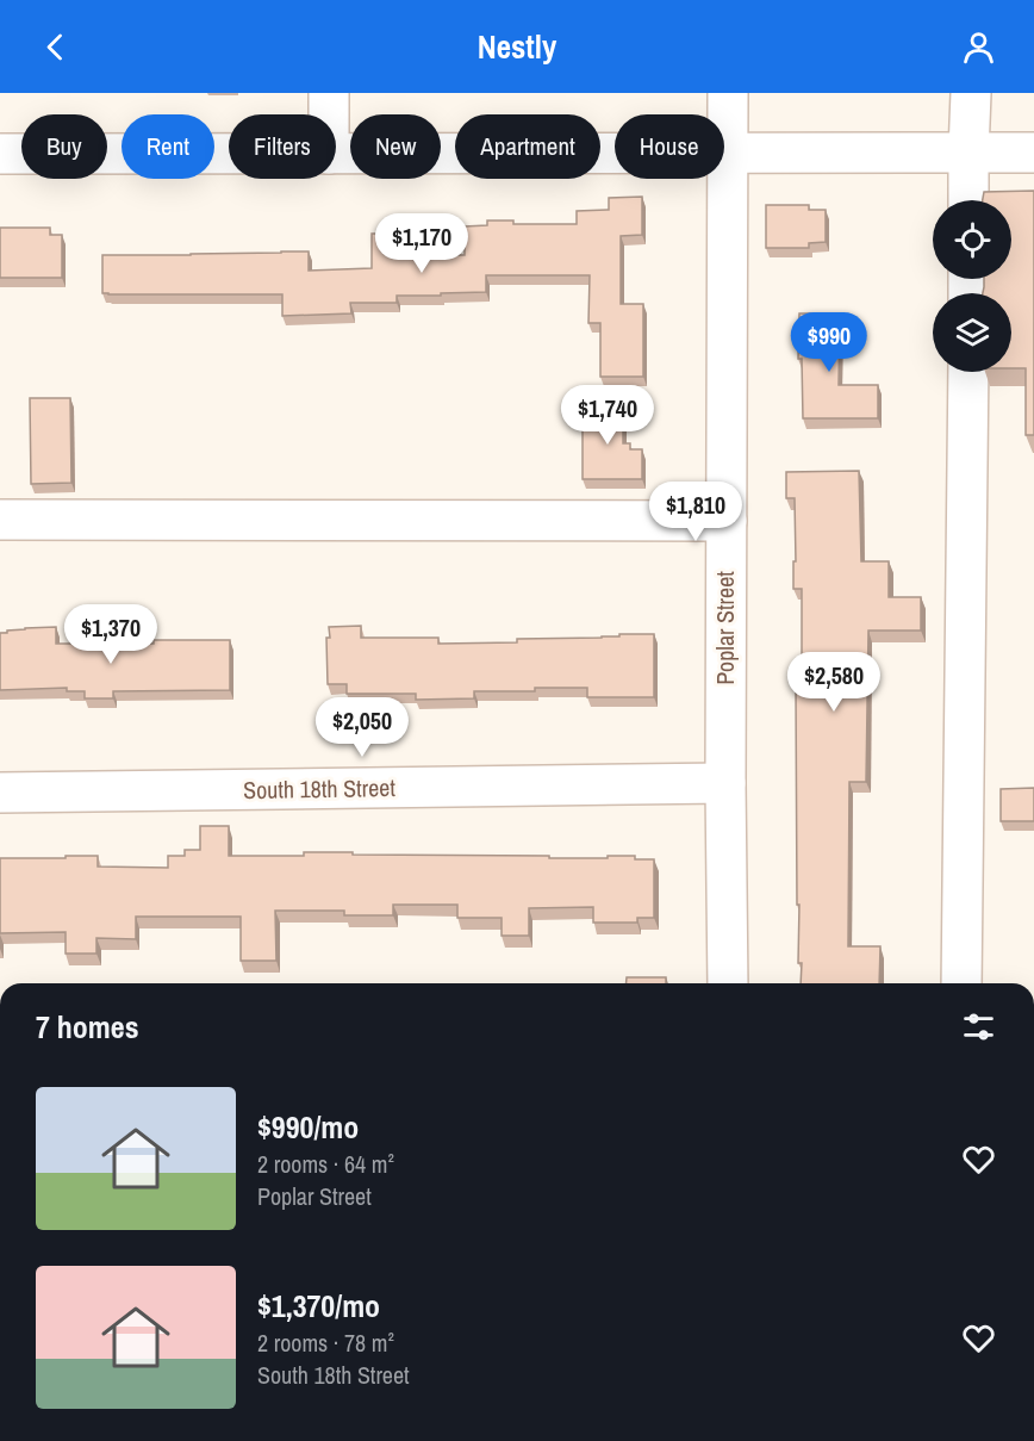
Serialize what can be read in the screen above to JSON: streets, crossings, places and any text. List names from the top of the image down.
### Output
{
  "streets": {
    "street": ["Poplar Street", "South 18th Street"]
  },
  "crossings": [
    ["Poplar Street", "South 18th Street"]
  ],
  "page": {
    "header": "Nestly",
    "chip": [
      "Buy",
      "Rent",
      "Filters",
      "New",
      "Apartment",
      "House"
    ],
    "price": [
      "$1,170",
      "$990",
      "$1,740",
      "$1,810",
      "$1,370",
      "$2,580",
      "$2,050"
    ],
    "heading": "7 homes",
    "list": [
      {
        "name": "$990/mo",
        "note": "2 rooms · 64 m² · Poplar Street"
      },
      {
        "name": "$1,370/mo",
        "note": "2 rooms · 78 m² · South 18th Street"
      }
    ]
  }
}
